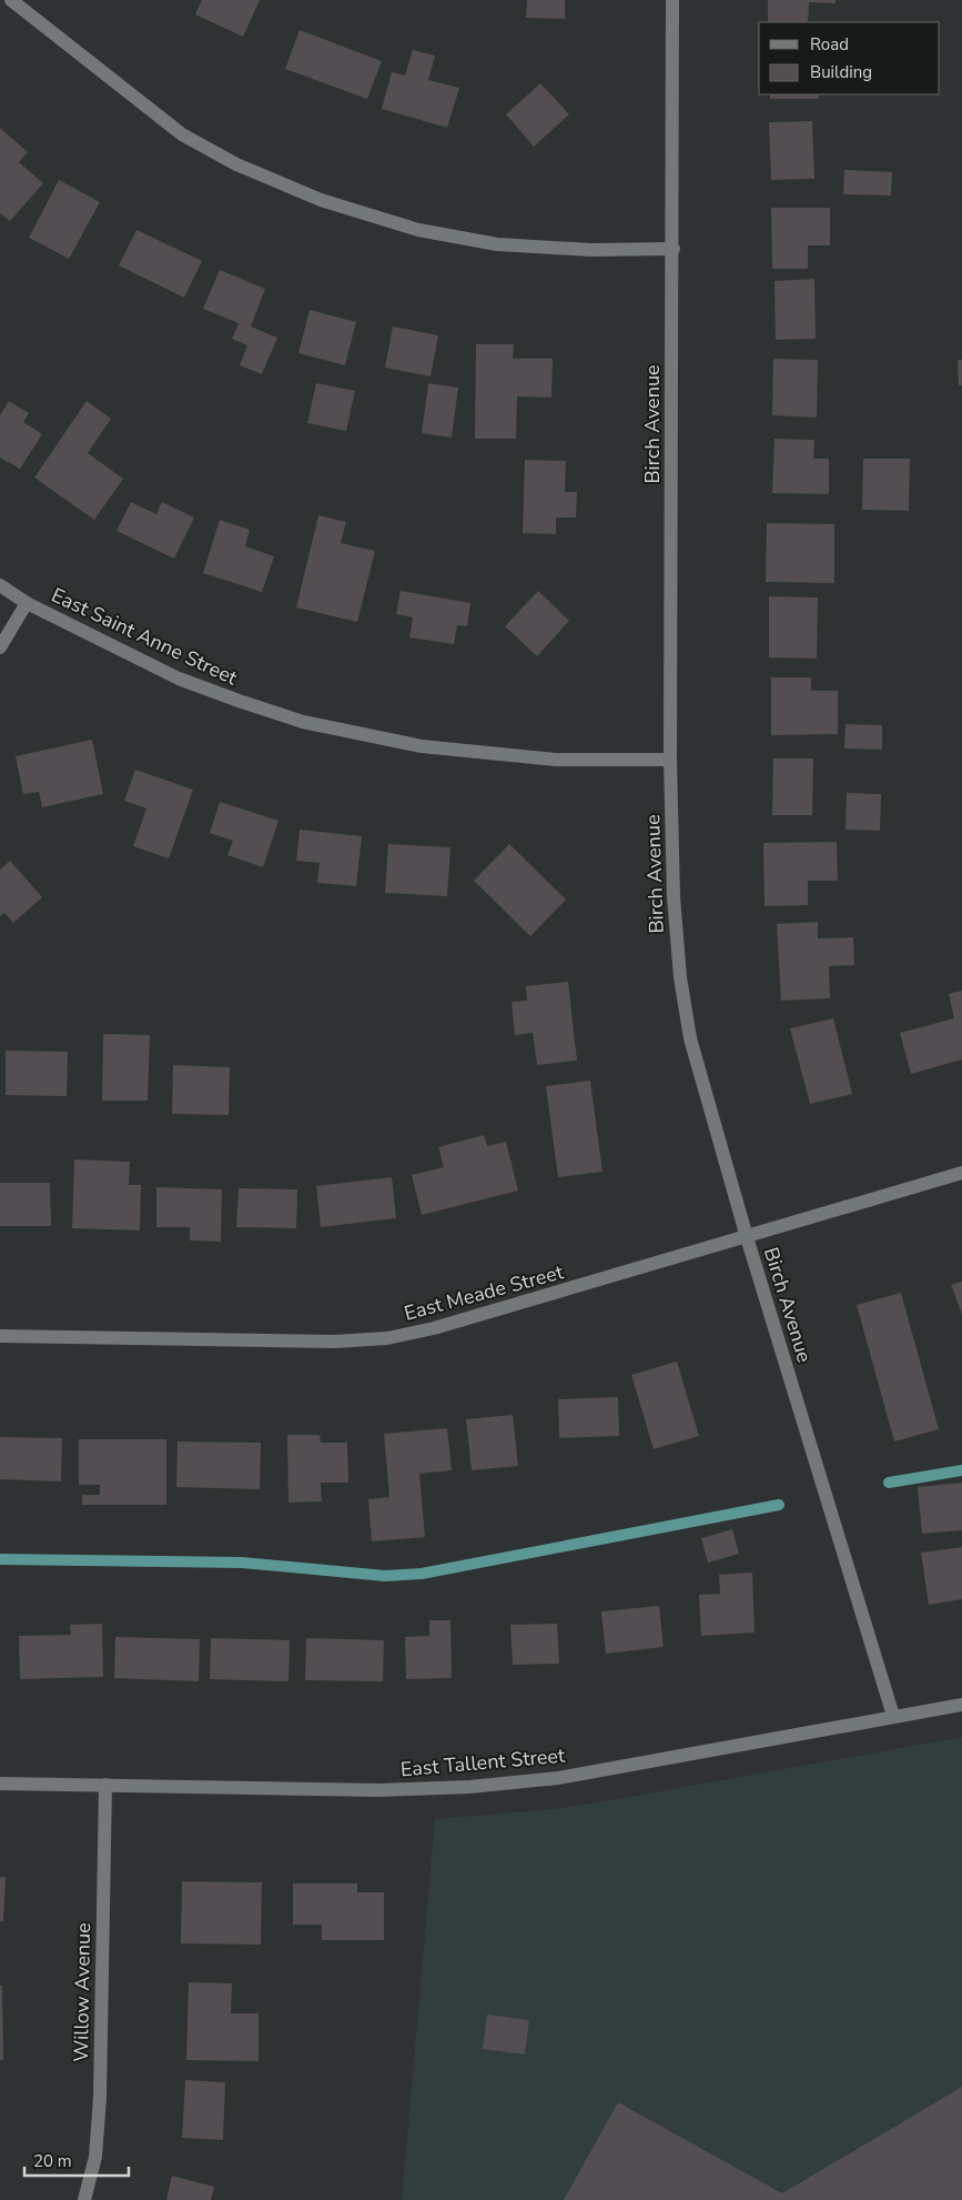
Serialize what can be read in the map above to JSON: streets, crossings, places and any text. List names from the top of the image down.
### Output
{
  "streets": {
    "street": [
      "Birch Avenue",
      "East Saint Anne Street",
      "East Meade Street",
      "East Tallent Street",
      "Willow Avenue"
    ]
  },
  "crossings": [
    ["Birch Avenue", "East Saint Anne Street"],
    ["Birch Avenue", "East Meade Street"],
    ["Birch Avenue", "East Tallent Street"],
    ["East Tallent Street", "Willow Avenue"]
  ],
  "legend": ["Road", "Building"],
  "scale_bar": "20 m"
}
